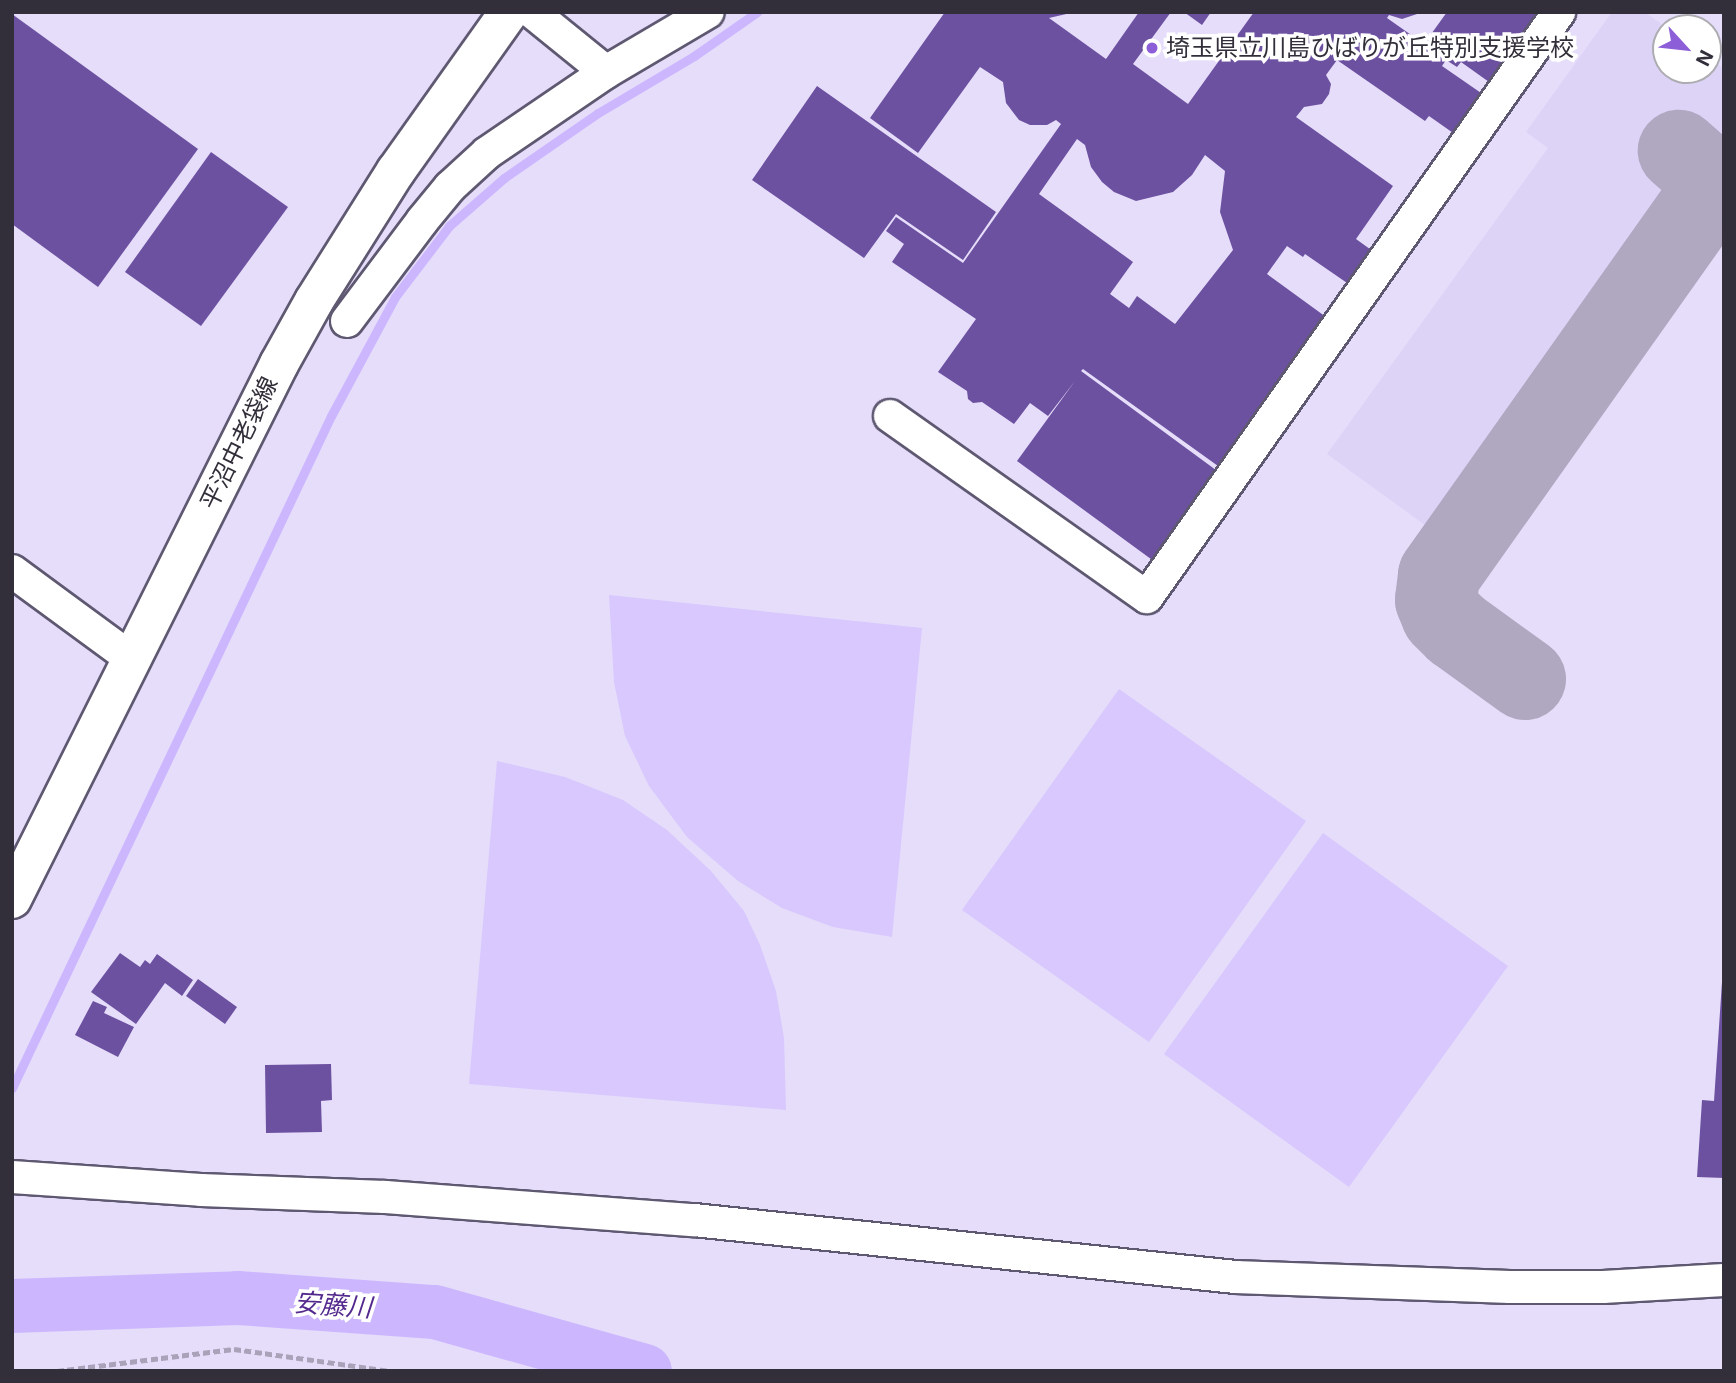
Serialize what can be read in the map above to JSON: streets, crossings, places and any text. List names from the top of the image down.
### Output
{
  "streets": {
    "main road": ["平沼中老袋線"]
  },
  "water": ["安藤川"],
  "places": ["埼玉県立川島ひばりが丘特別支援学校"],
  "north": "bottom right"
}
